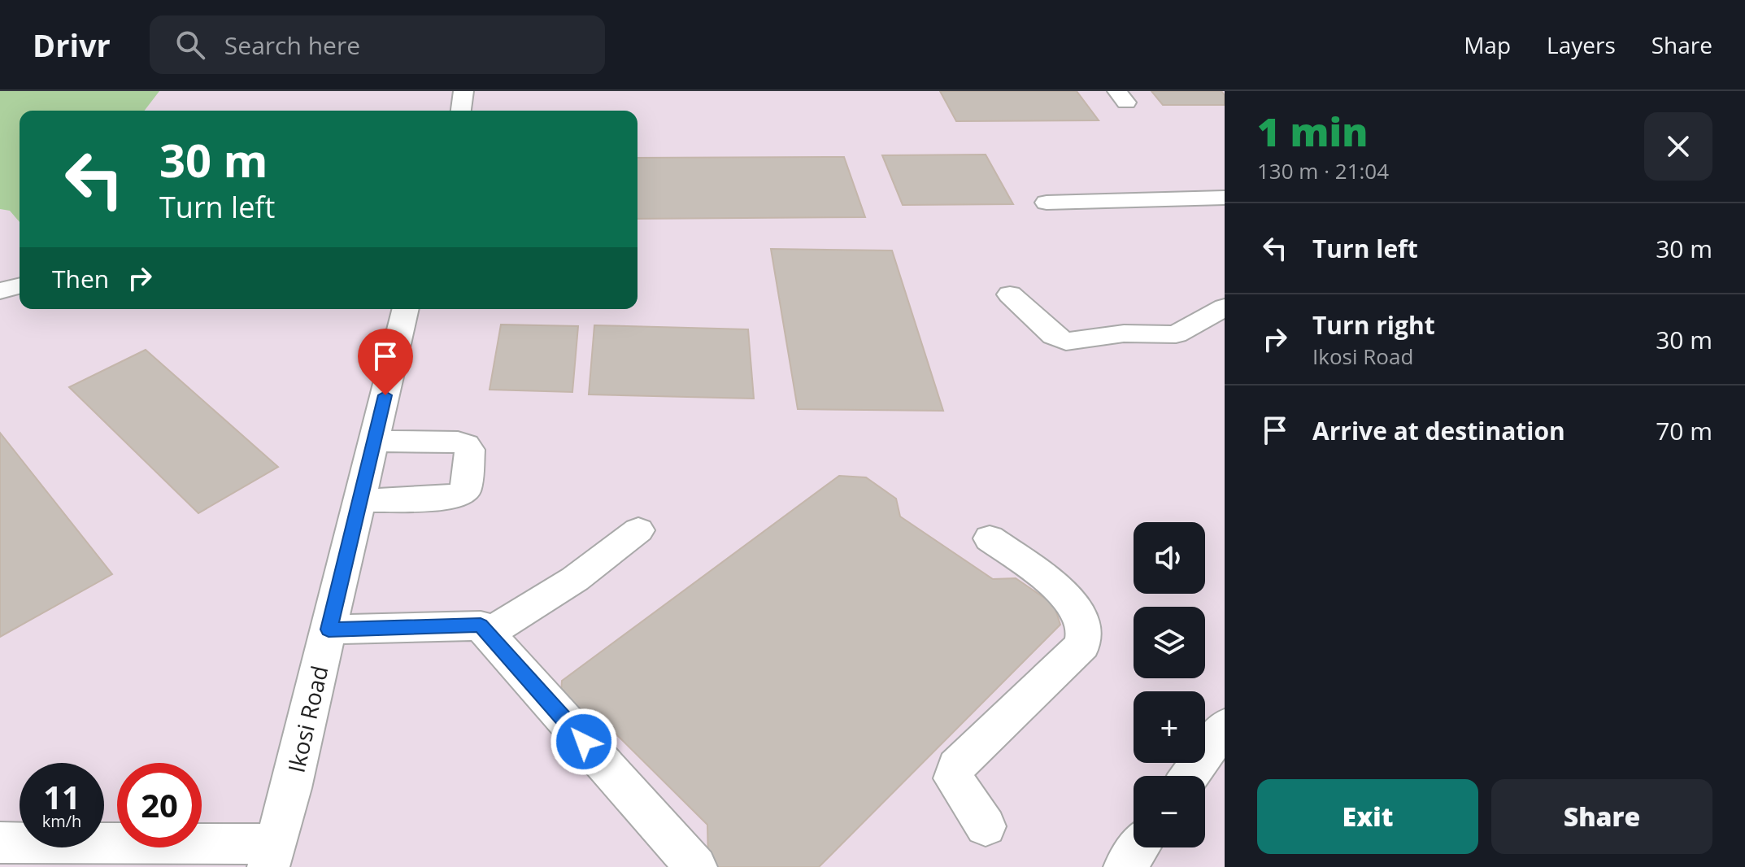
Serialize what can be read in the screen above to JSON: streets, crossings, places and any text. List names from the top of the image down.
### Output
{
  "streets": {
    "street": ["Ikosi Road"]
  },
  "page": {
    "header": "Drivr",
    "search": "Search here",
    "nav": ["Map", "Layers", "Share"],
    "heading": ["1 min", "130 m · 21:04"],
    "turn": ["30 m", "Turn left"],
    "list": [
      {
        "name": "Turn left",
        "value": "30 m"
      },
      {
        "name": "Turn right",
        "note": "Ikosi Road",
        "value": "30 m"
      },
      {
        "name": "Arrive at destination",
        "value": "70 m"
      }
    ],
    "then": "Then",
    "map_buttons": ["+", "−"],
    "speed": "11 km/h",
    "limit": "20",
    "buttons": ["Exit", "Share"]
  }
}
